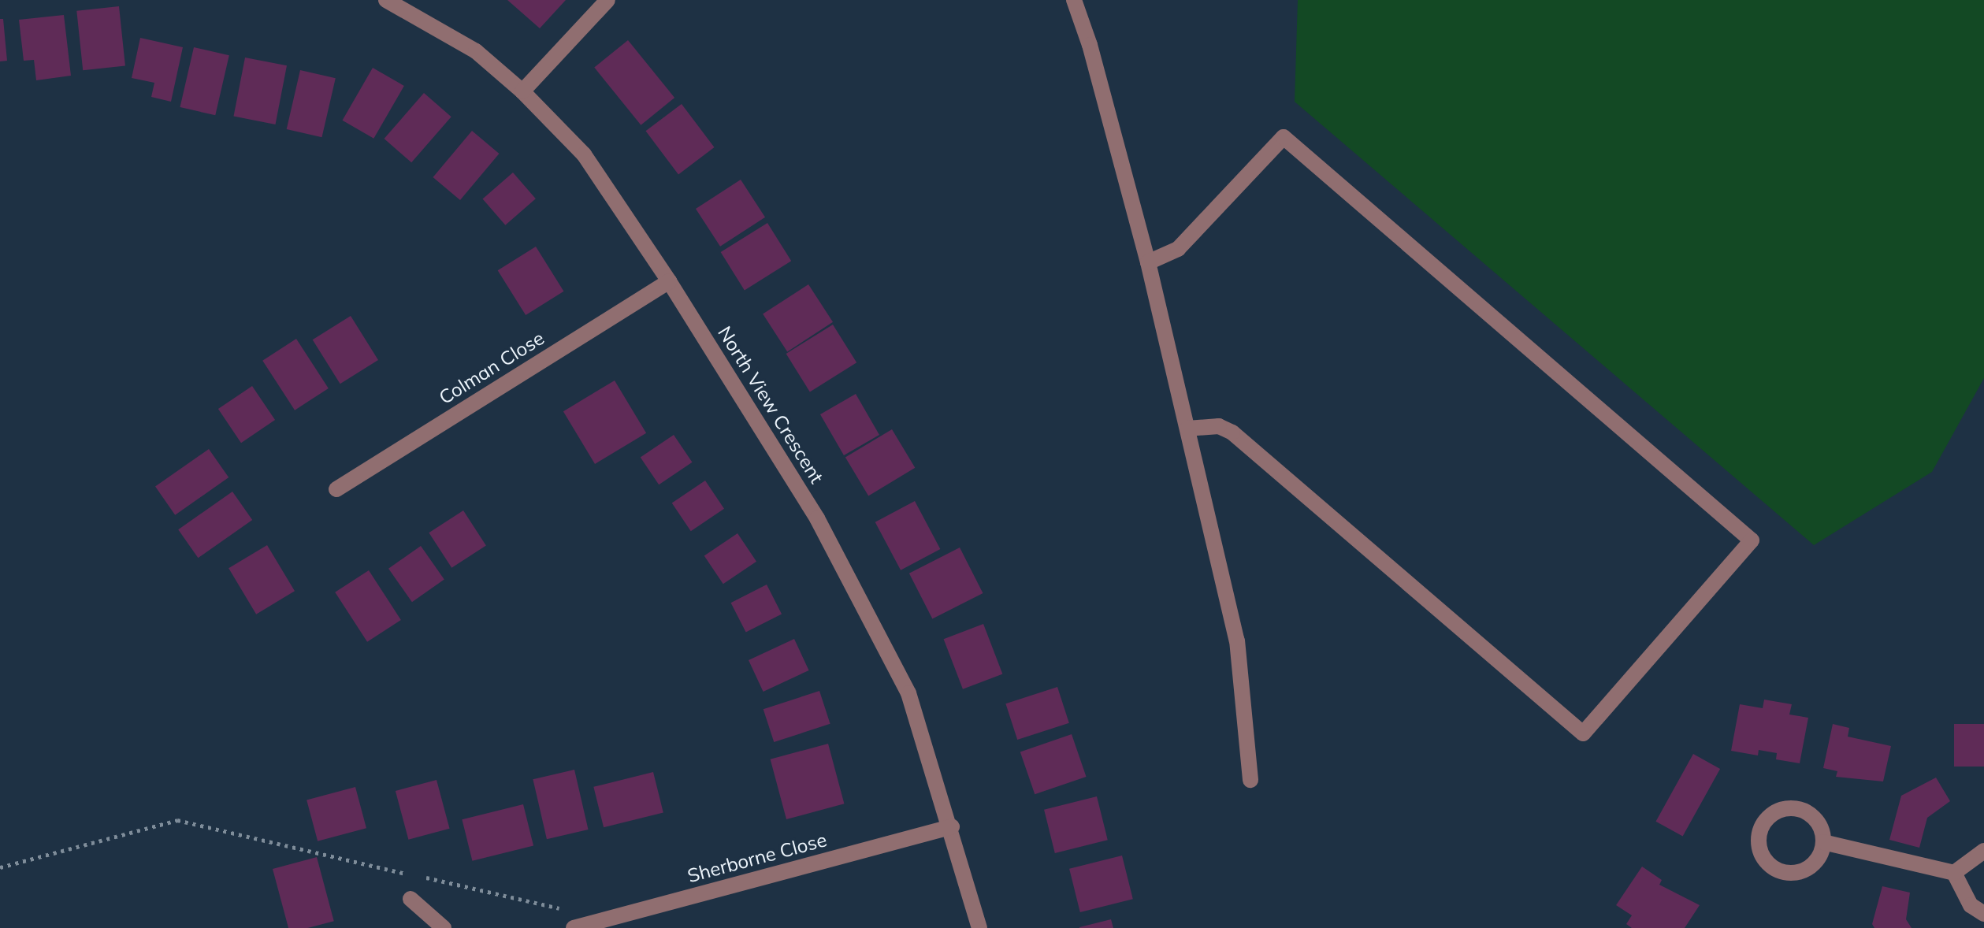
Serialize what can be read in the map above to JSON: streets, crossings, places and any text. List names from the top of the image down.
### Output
{
  "streets": {
    "street": ["Colman Close", "North View Crescent", "Sherborne Close"]
  },
  "crossings": [
    ["Colman Close", "North View Crescent"],
    ["North View Crescent", "Sherborne Close"]
  ]
}
